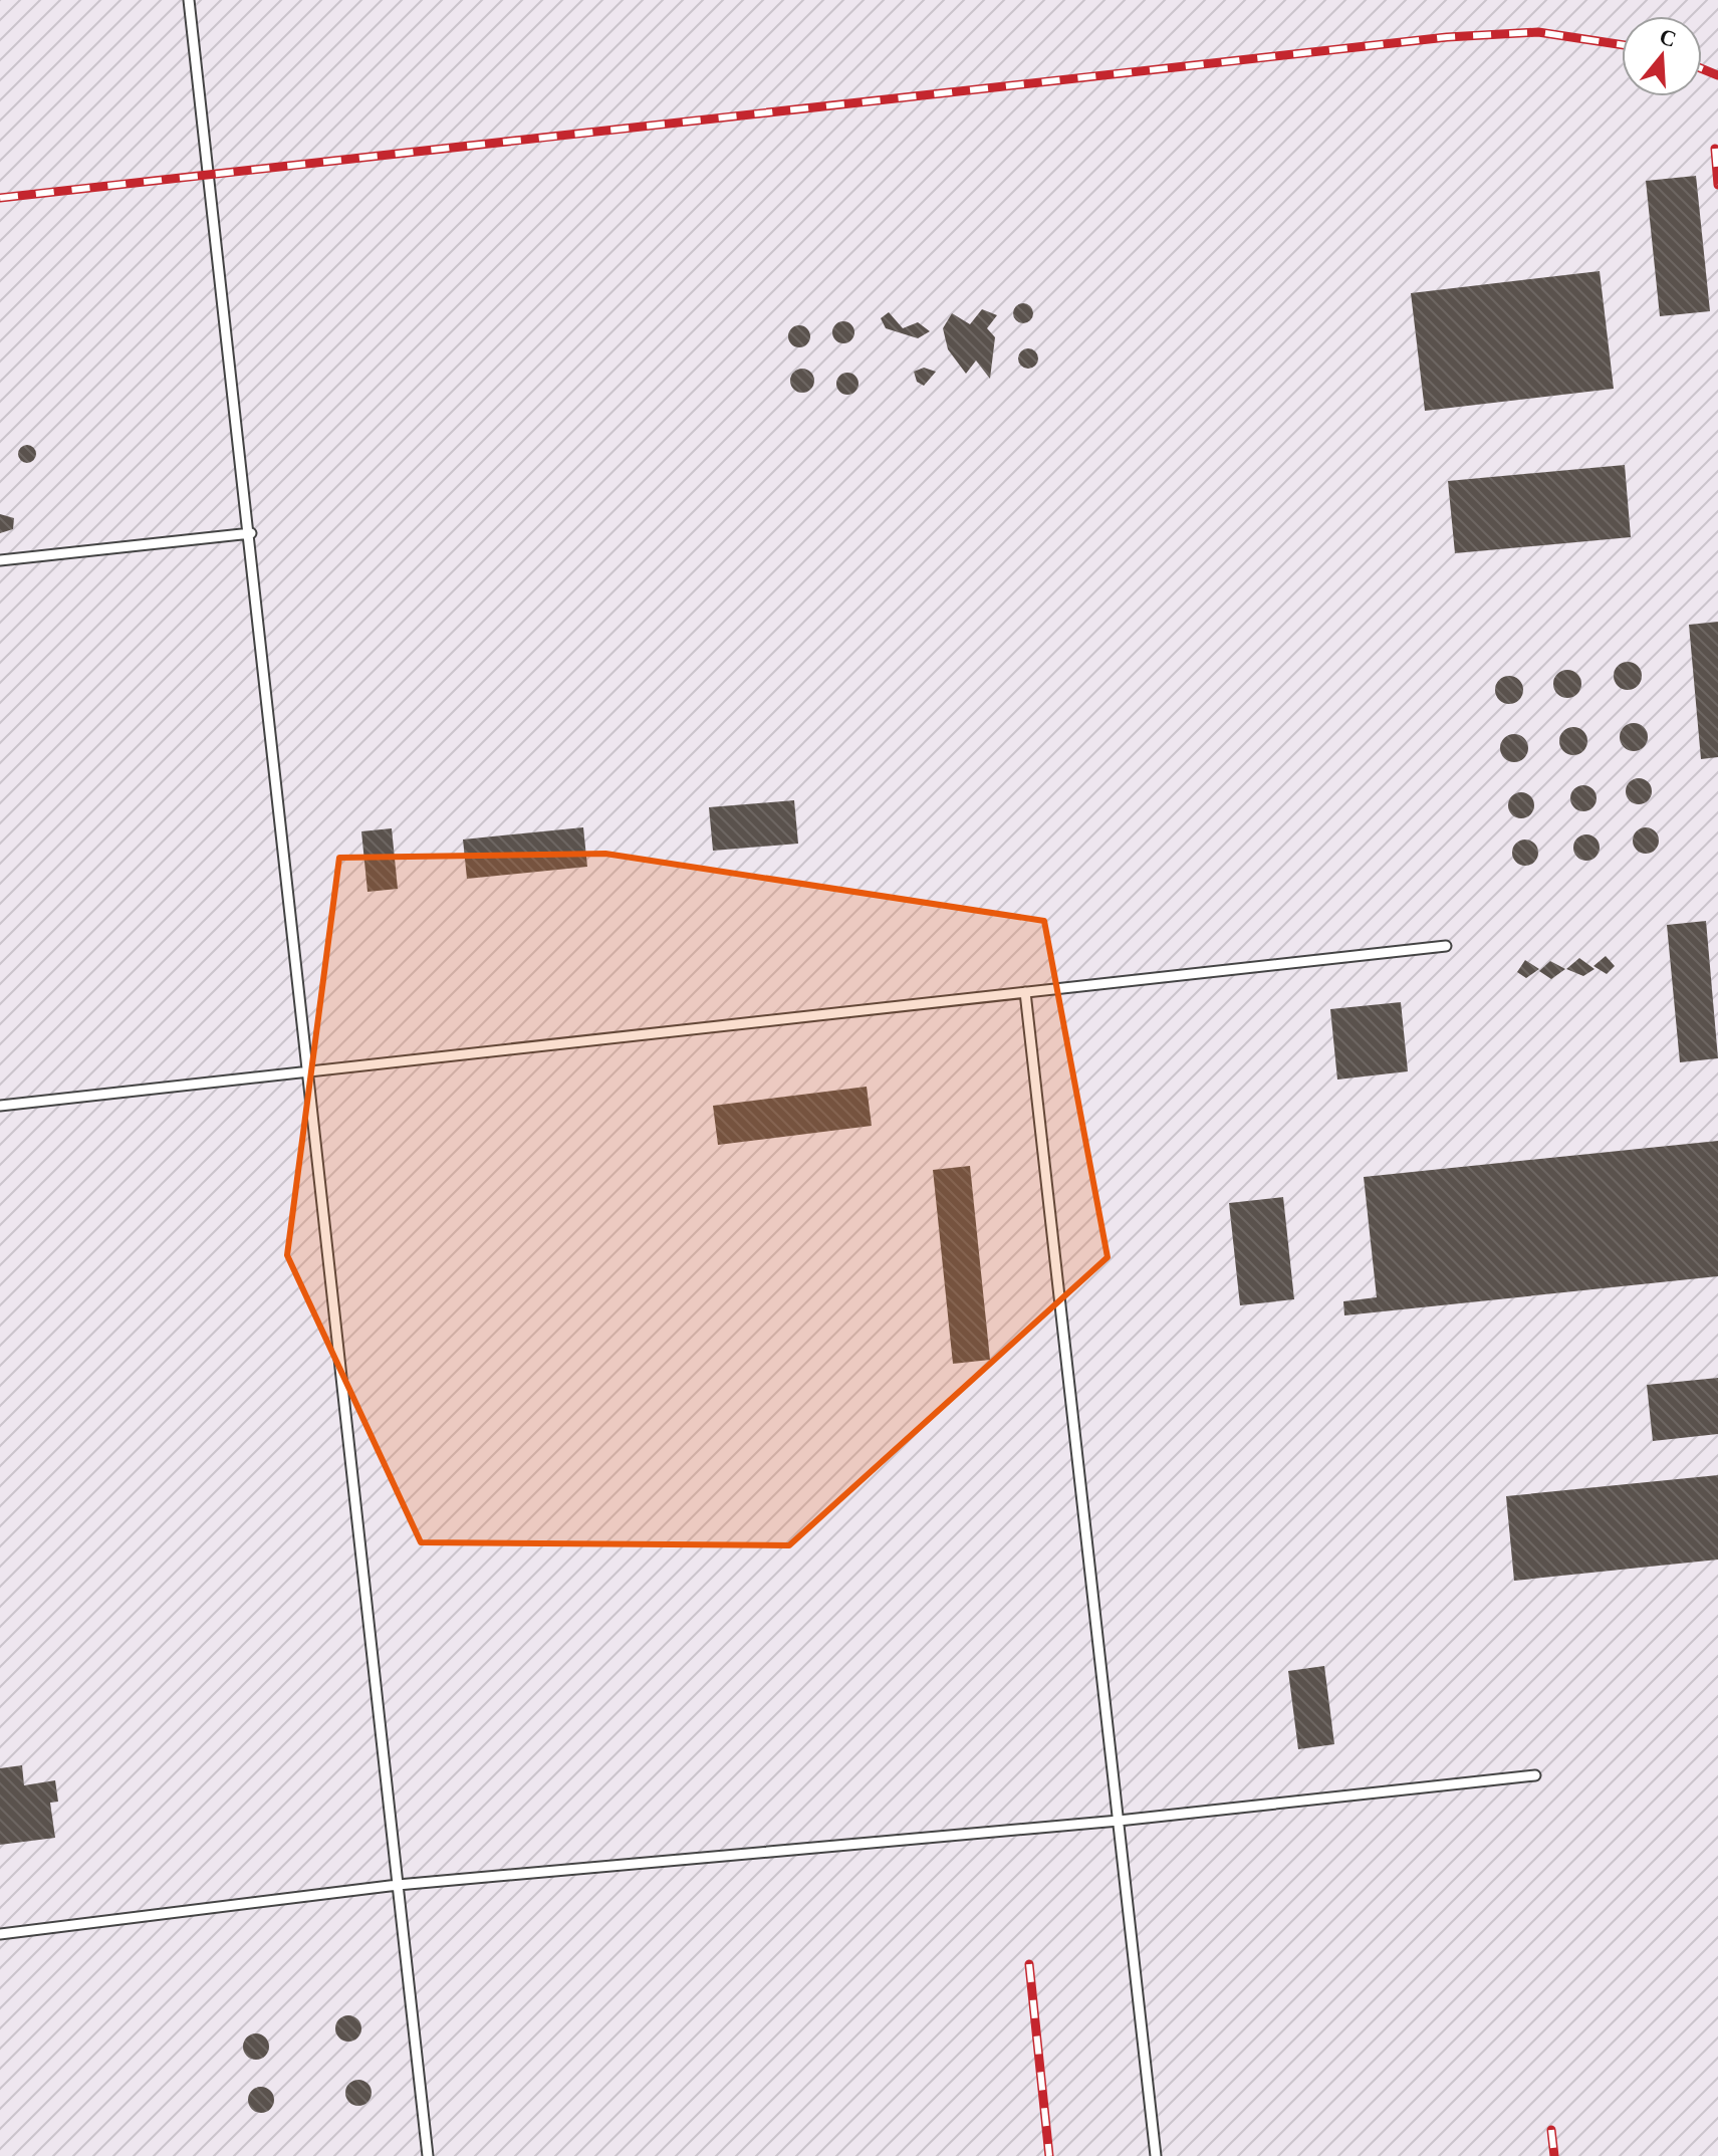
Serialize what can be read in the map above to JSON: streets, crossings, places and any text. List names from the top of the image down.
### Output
{
  "north": "top"
}
